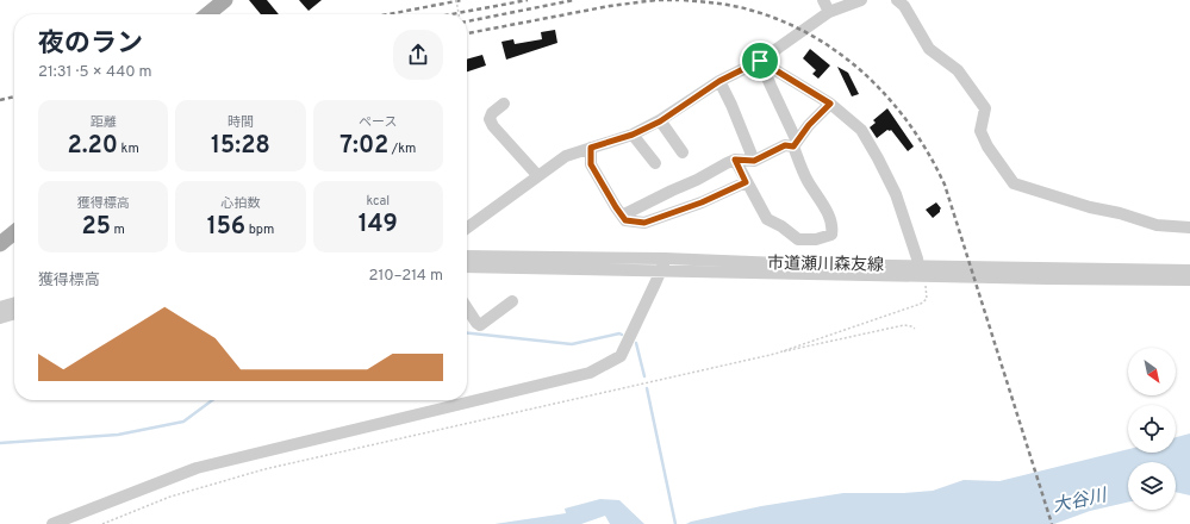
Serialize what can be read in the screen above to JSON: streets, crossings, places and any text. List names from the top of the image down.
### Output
{
  "streets": {
    "street": ["市道瀬川森友線"]
  },
  "water": ["大谷川"],
  "north": "bottom right",
  "page": {
    "heading": ["夜のラン", "21:31 · 5 × 440 m"],
    "stats": [
      ["距離", "2.20 km"],
      ["時間", "15:28"],
      ["ペース", "7:02 /km"],
      ["獲得標高", "25 m"],
      ["心拍数", "156 bpm"],
      ["kcal", "149"]
    ],
    "chart": ["獲得標高", "210–214 m"]
  }
}
